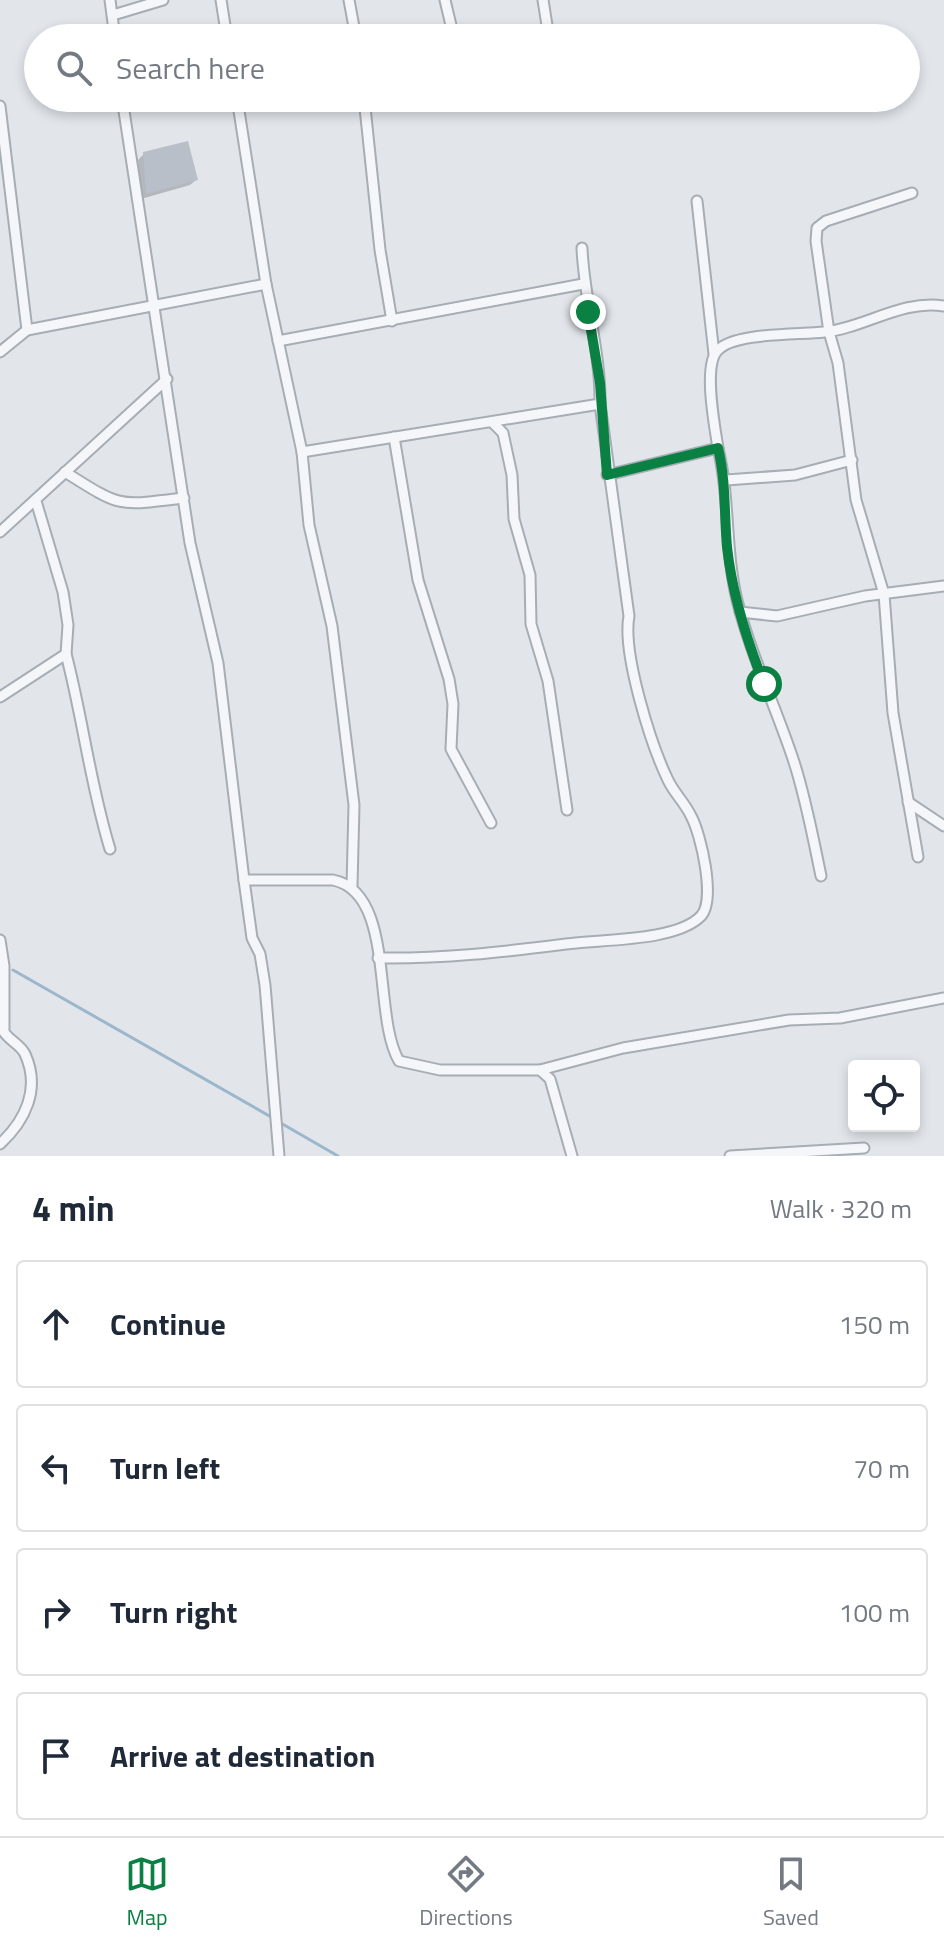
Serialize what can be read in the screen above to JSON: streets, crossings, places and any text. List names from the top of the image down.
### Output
{
  "page": {
    "search": "Search here",
    "heading": ["4 min", "Walk · 320 m"],
    "list": [
      ["Continue", "150 m"],
      ["Turn left", "70 m"],
      ["Turn right", "100 m"],
      "Arrive at destination"
    ],
    "nav": ["Map", "Directions", "Saved"]
  }
}
